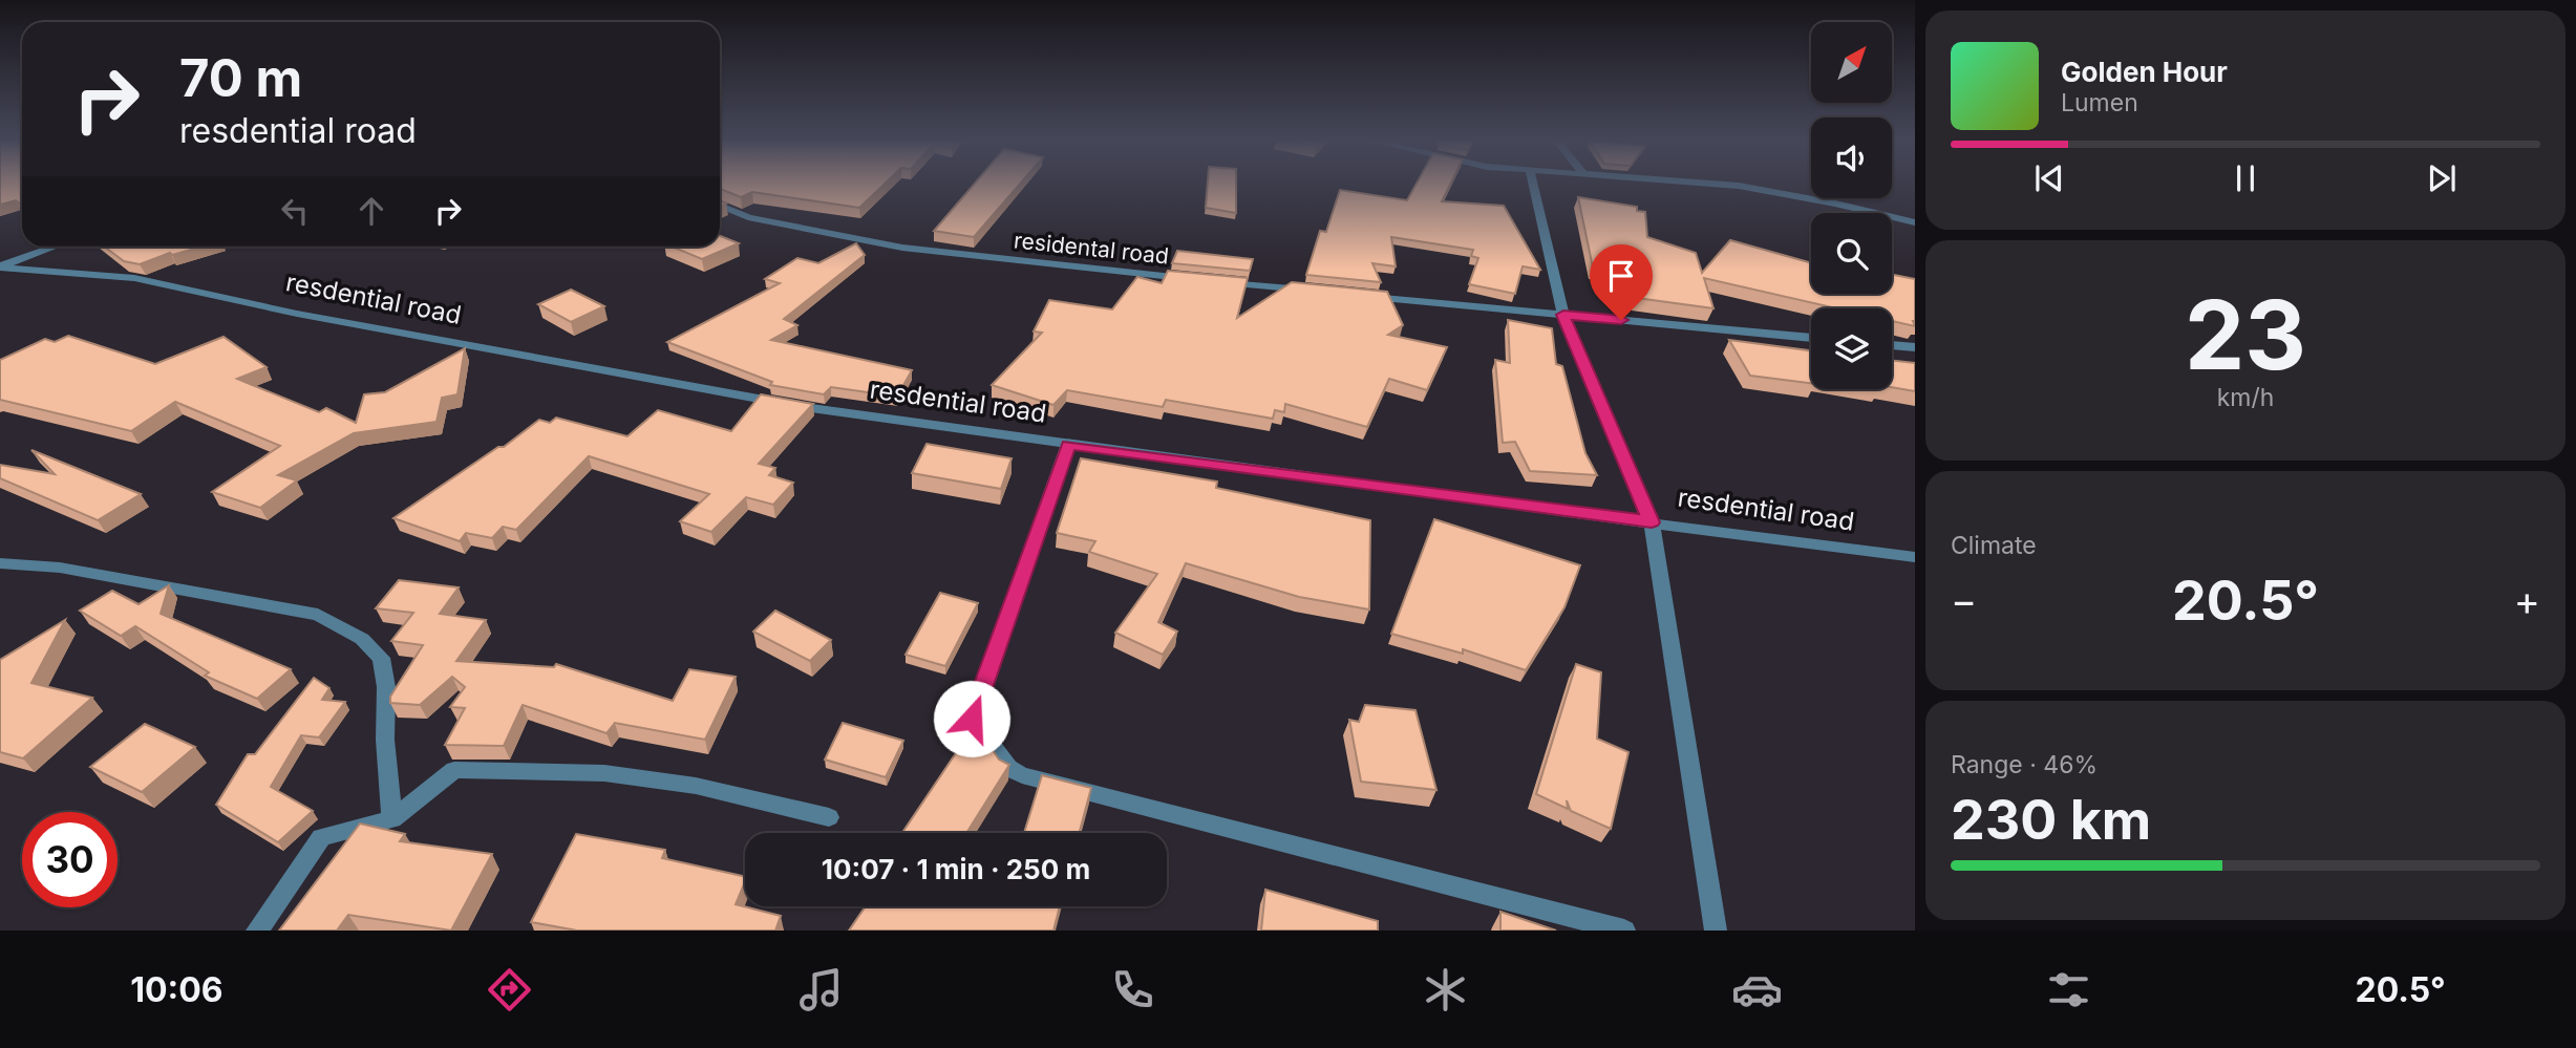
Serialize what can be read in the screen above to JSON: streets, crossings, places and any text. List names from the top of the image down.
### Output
{
  "streets": {
    "street": ["residental road", "resdential road"]
  },
  "north": "top right",
  "page": {
    "turn": ["70 m", "resdential road"],
    "song": ["Golden Hour", "Lumen"],
    "tile": [
      ["23", "km/h"],
      "Climate",
      ["Range · 46%", "230 km"]
    ],
    "heat": ["−", "20.5°", "+"],
    "limit": "30",
    "trip": "10:07 · 1 min · 250 m",
    "tabs": ["10:06", "20.5°"]
  }
}
